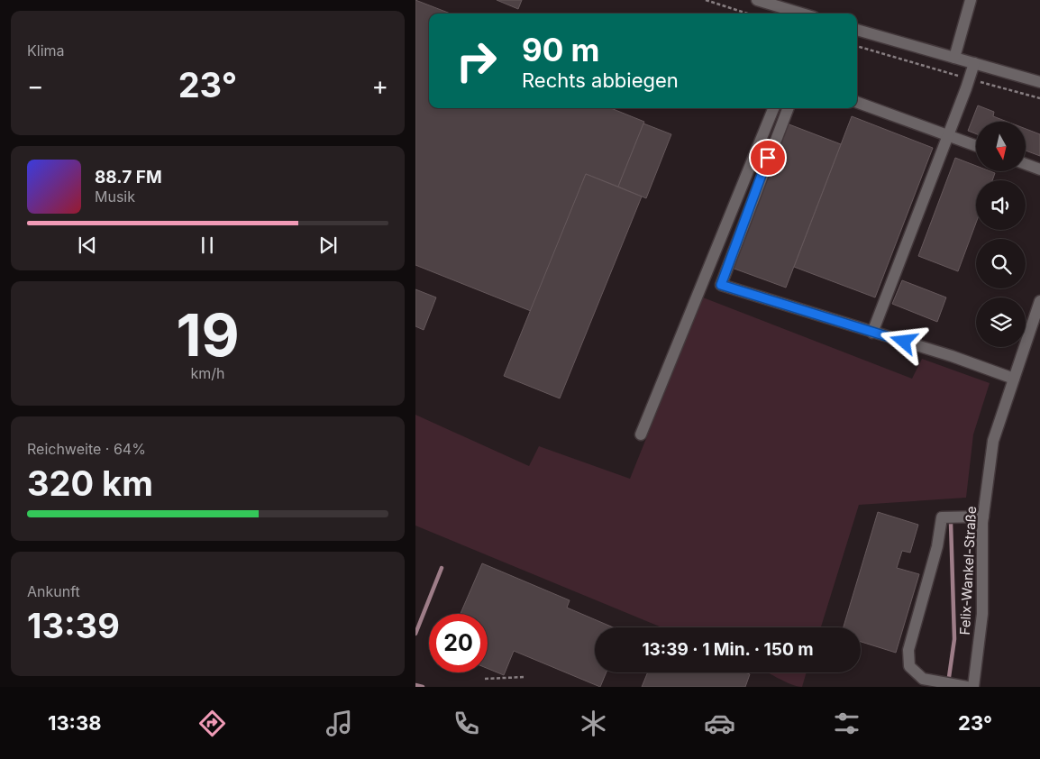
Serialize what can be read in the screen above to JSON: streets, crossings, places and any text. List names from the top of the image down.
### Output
{
  "streets": {
    "street": ["Felix-Wankel-Straße"]
  },
  "north": "bottom",
  "page": {
    "tile": [
      "Klima",
      ["19", "km/h"],
      ["Reichweite · 64%", "320 km"],
      ["Ankunft", "13:39"]
    ],
    "turn": ["90 m", "Rechts abbiegen"],
    "heat": ["−", "23°", "+"],
    "song": ["88.7 FM", "Musik"],
    "limit": "20",
    "trip": "13:39 · 1 Min. · 150 m",
    "tabs": ["13:38", "23°"]
  }
}
